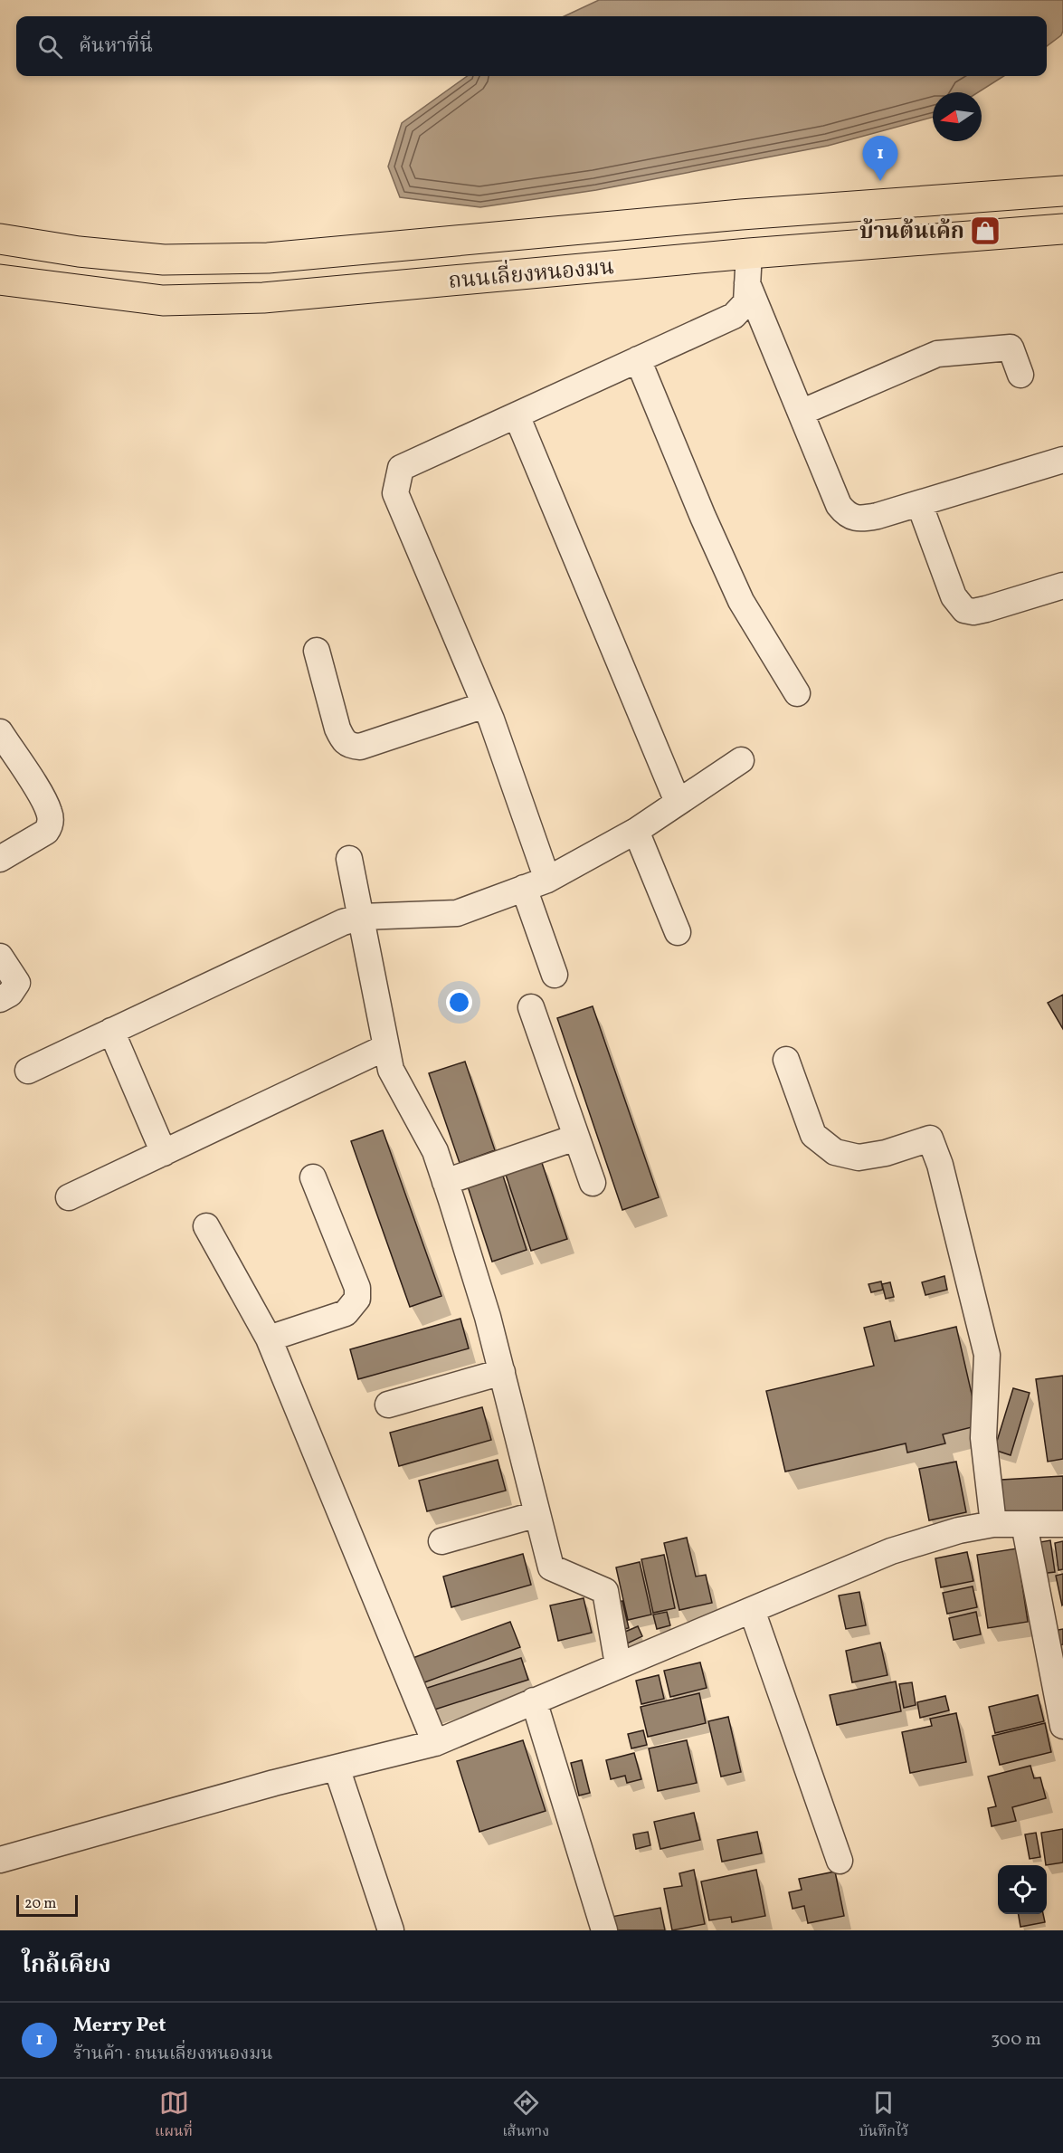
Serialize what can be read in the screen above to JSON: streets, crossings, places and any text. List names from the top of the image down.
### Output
{
  "streets": {
    "highway": ["ถนนเลี่ยงหนองมน"]
  },
  "places": {
    "shop": ["บ้านต้นเค้ก"]
  },
  "scale_bar": "20 m",
  "north": "left",
  "page": {
    "search": "ค้นหาที่นี่",
    "pins": "1",
    "scale": "20 m",
    "heading": "ใกล้เคียง",
    "list": [
      {
        "mark": "1",
        "name": "Merry Pet",
        "note": "ร้านค้า · ถนนเลี่ยงหนองมน",
        "value": "300 m"
      }
    ],
    "nav": ["แผนที่", "เส้นทาง", "บันทึกไว้"]
  }
}
